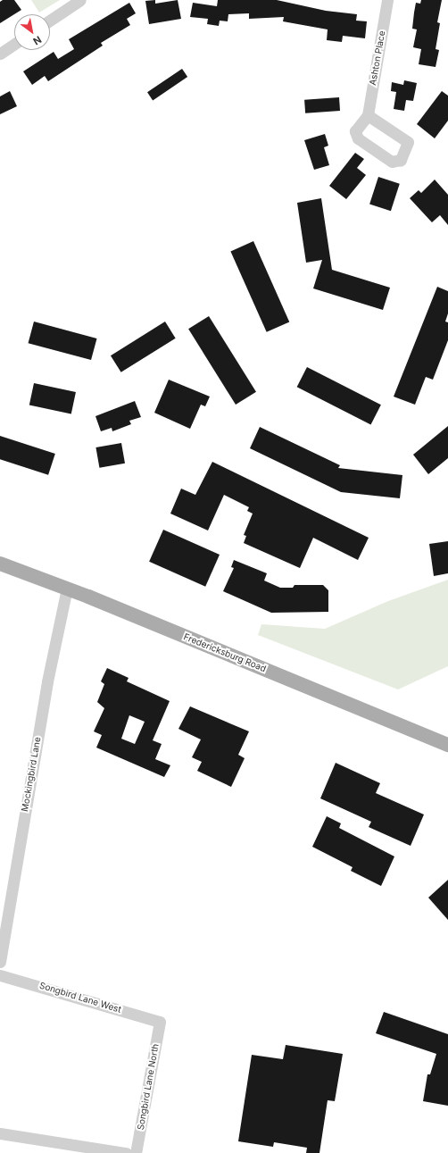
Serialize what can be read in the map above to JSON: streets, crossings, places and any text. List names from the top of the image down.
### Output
{
  "streets": {
    "main road": ["Fredericksburg Road"],
    "street": [
      "Ashton Place",
      "Mockingbird Lane",
      "Songbird Lane West",
      "Songbird Lane North"
    ]
  },
  "crossings": [
    ["Fredericksburg Road", "Mockingbird Lane"],
    ["Songbird Lane West", "Songbird Lane North"]
  ],
  "north": "bottom right"
}
